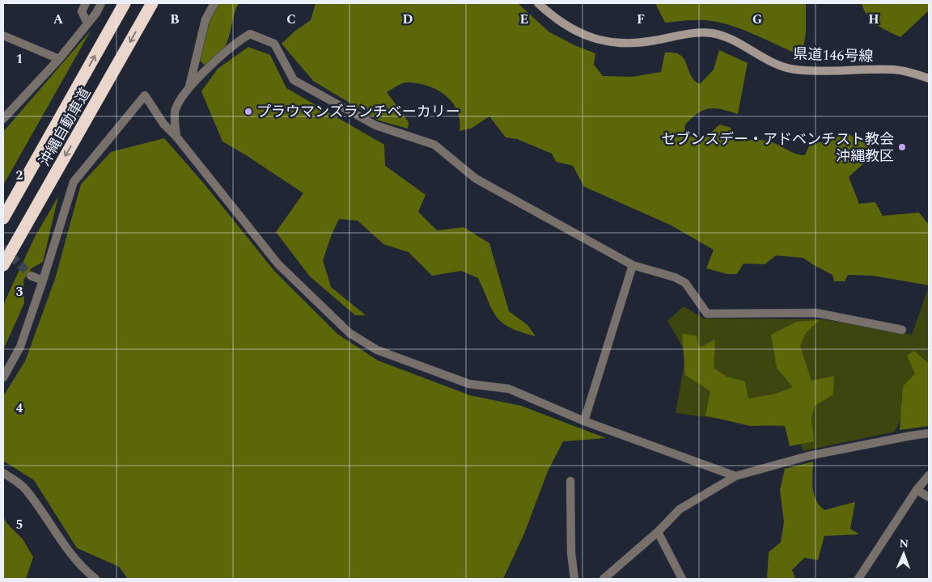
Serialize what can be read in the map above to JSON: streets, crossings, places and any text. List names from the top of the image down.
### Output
{
  "streets": {
    "highway": ["沖縄自動車道"],
    "main road": ["県道146号線"]
  },
  "places": ["プラウマンズランチベーカリー", "セブンスデー・アドベンチスト教会 沖縄教区"],
  "north": "top",
  "grid": {
    "columns": [
      "A",
      "B",
      "C",
      "D",
      "E",
      "F",
      "G",
      "H"
    ],
    "rows": [
      "1",
      "2",
      "3",
      "4",
      "5"
    ]
  }
}
